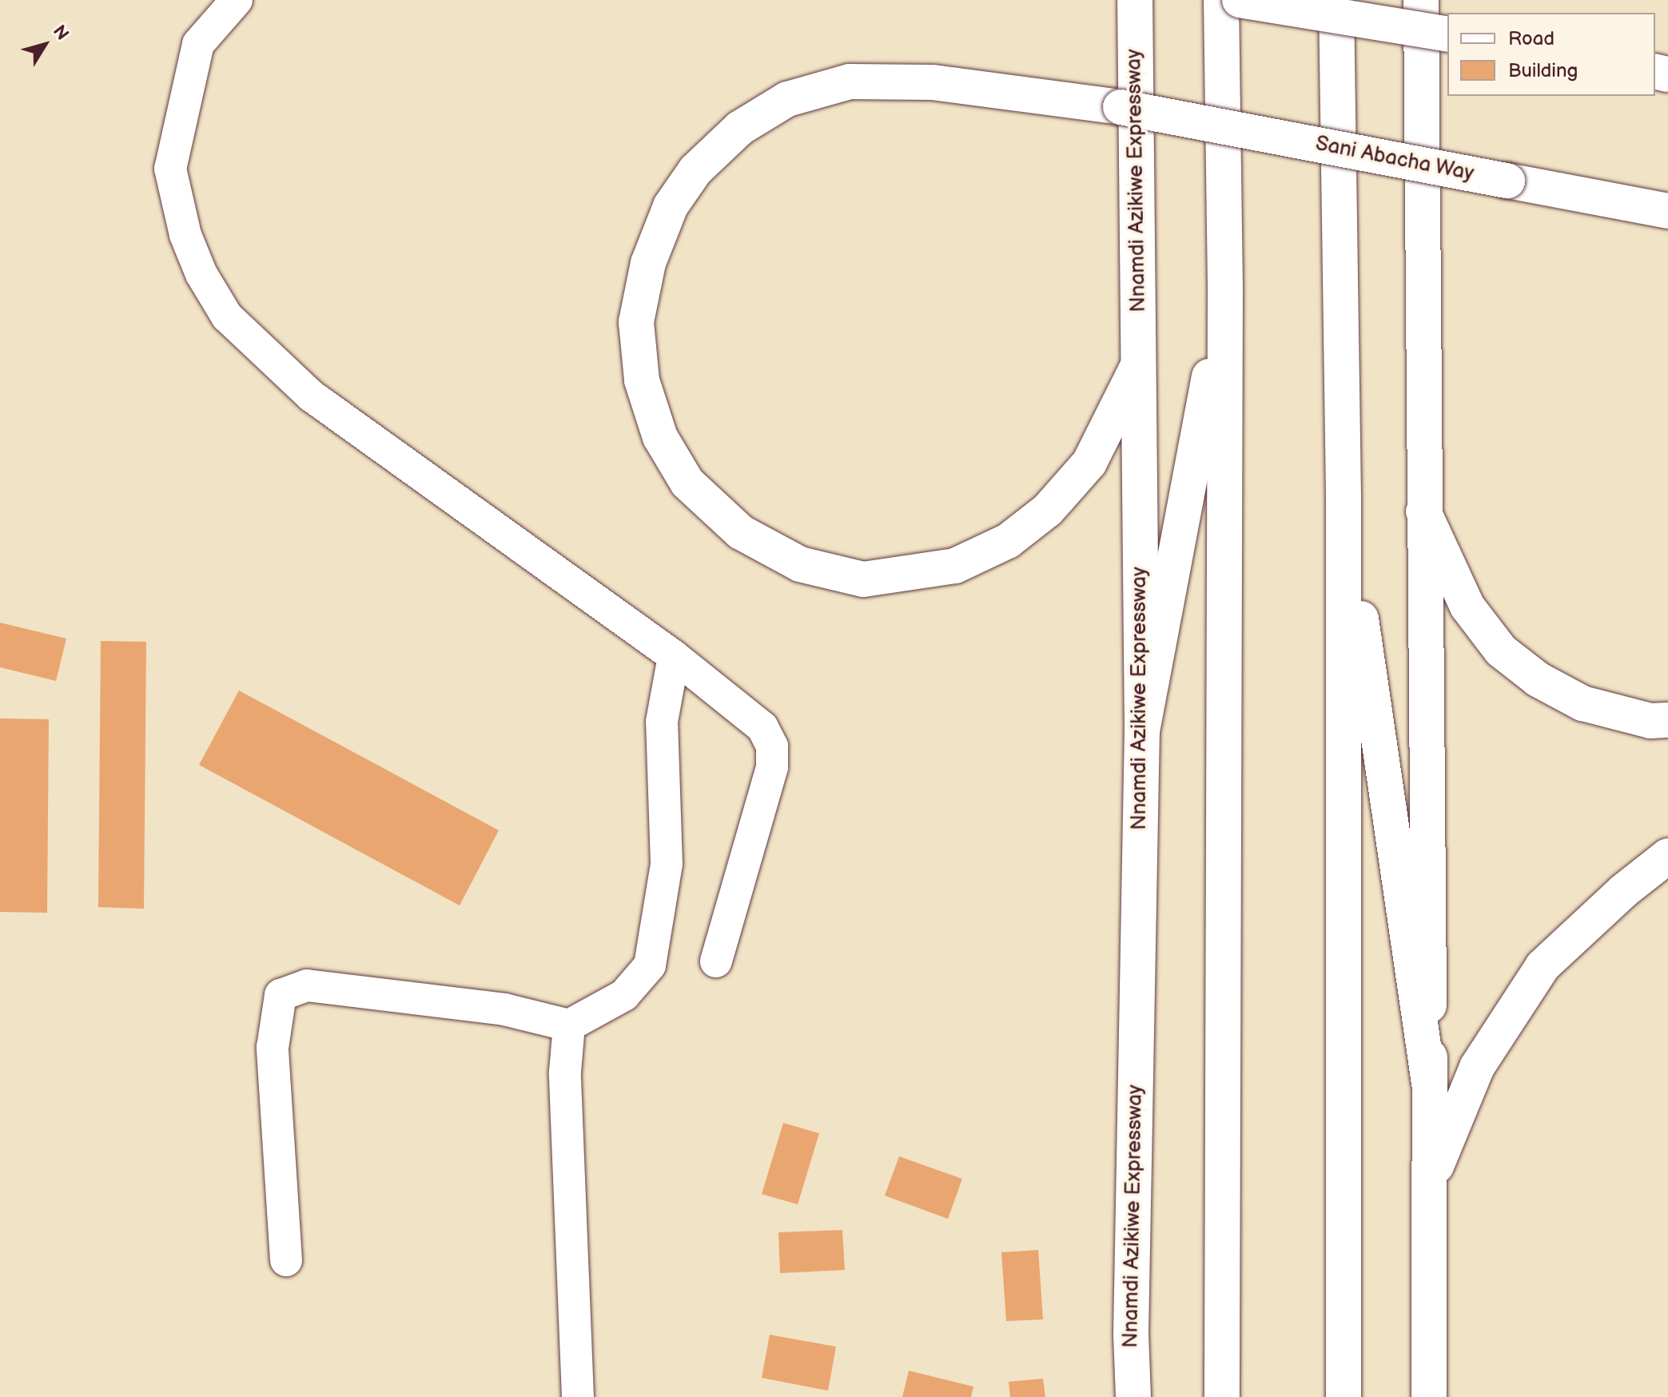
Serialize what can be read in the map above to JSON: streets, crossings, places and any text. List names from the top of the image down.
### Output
{
  "streets": {
    "highway": ["Sani Abacha Way", "Nnamdi Azikiwe Expressway"]
  },
  "crossings": [
    ["Sani Abacha Way", "Nnamdi Azikiwe Expressway"]
  ],
  "legend": ["Road", "Building"],
  "north": "top right"
}
